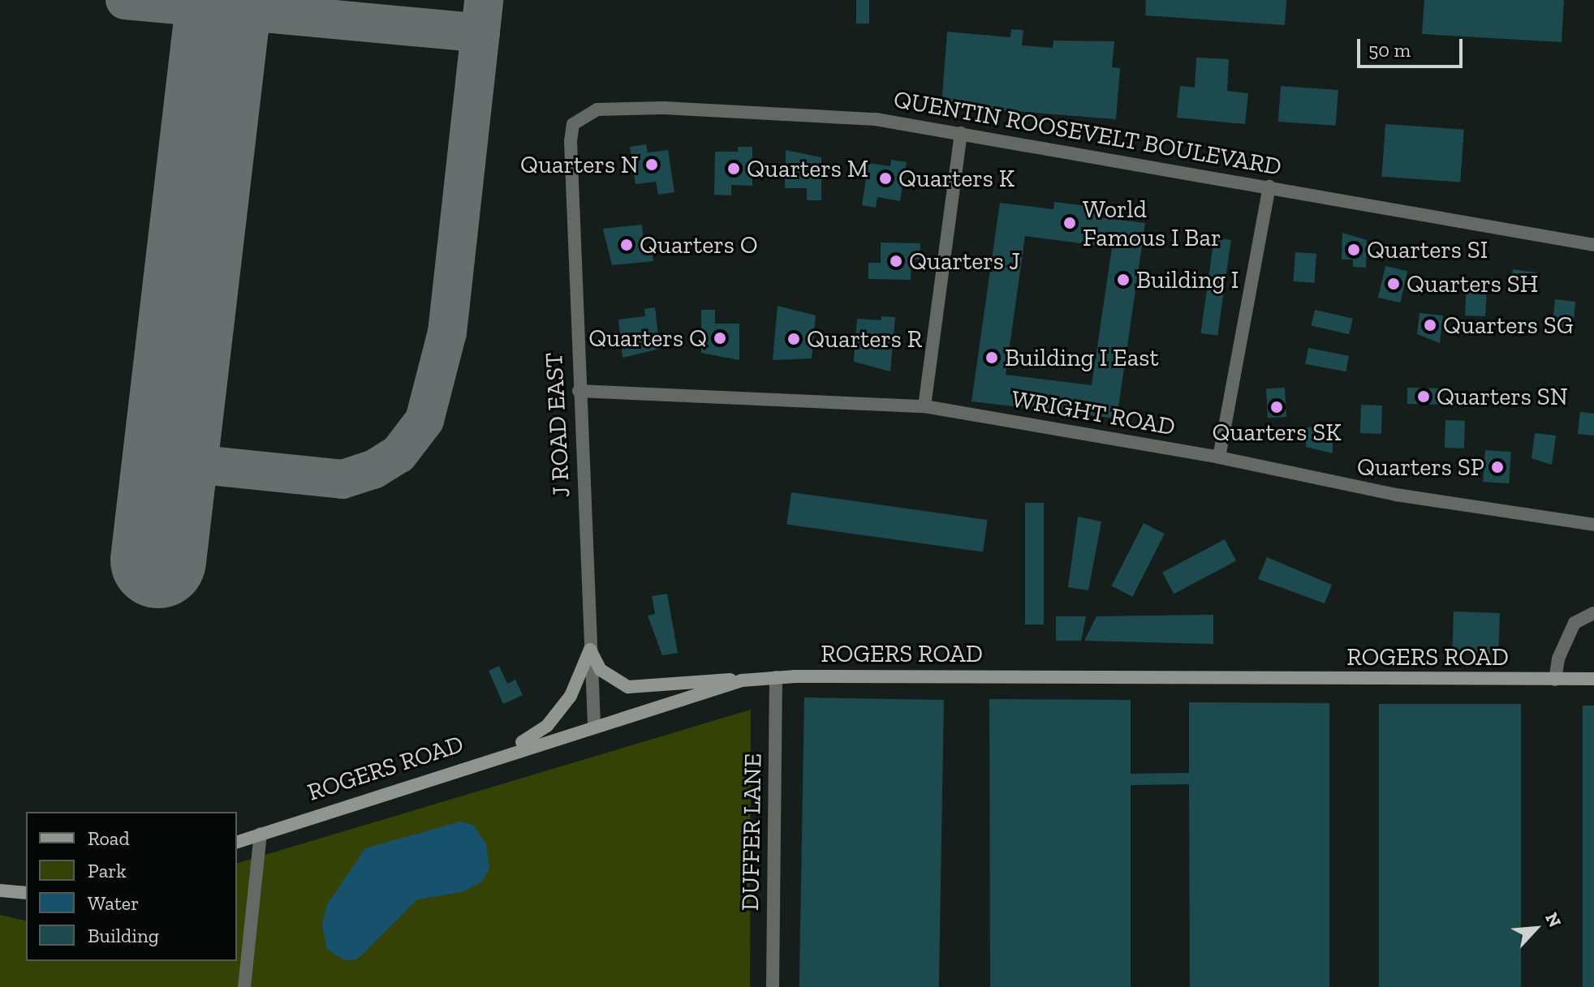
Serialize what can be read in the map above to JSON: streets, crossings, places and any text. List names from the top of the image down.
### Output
{
  "streets": {
    "street": [
      "QUENTIN ROOSEVELT BOULEVARD",
      "WRIGHT ROAD",
      "J ROAD EAST",
      "ROGERS ROAD",
      "DUFFER LANE"
    ]
  },
  "crossings": [
    ["QUENTIN ROOSEVELT BOULEVARD", "J ROAD EAST"],
    ["WRIGHT ROAD", "J ROAD EAST"],
    ["J ROAD EAST", "ROGERS ROAD"],
    ["ROGERS ROAD", "DUFFER LANE"]
  ],
  "places": [
    "Quarters N",
    "Quarters M",
    "Quarters K",
    "World Famous I Bar",
    "Quarters O",
    "Quarters SI",
    "Quarters J",
    "Building I",
    "Quarters SH",
    "Quarters SG",
    "Quarters Q",
    "Quarters R",
    "Building I East",
    "Quarters SN",
    "Quarters SK",
    "Quarters SP"
  ],
  "legend": [
    "Road",
    "Park",
    "Water",
    "Building"
  ],
  "scale_bar": "50 m",
  "north": "top right"
}
